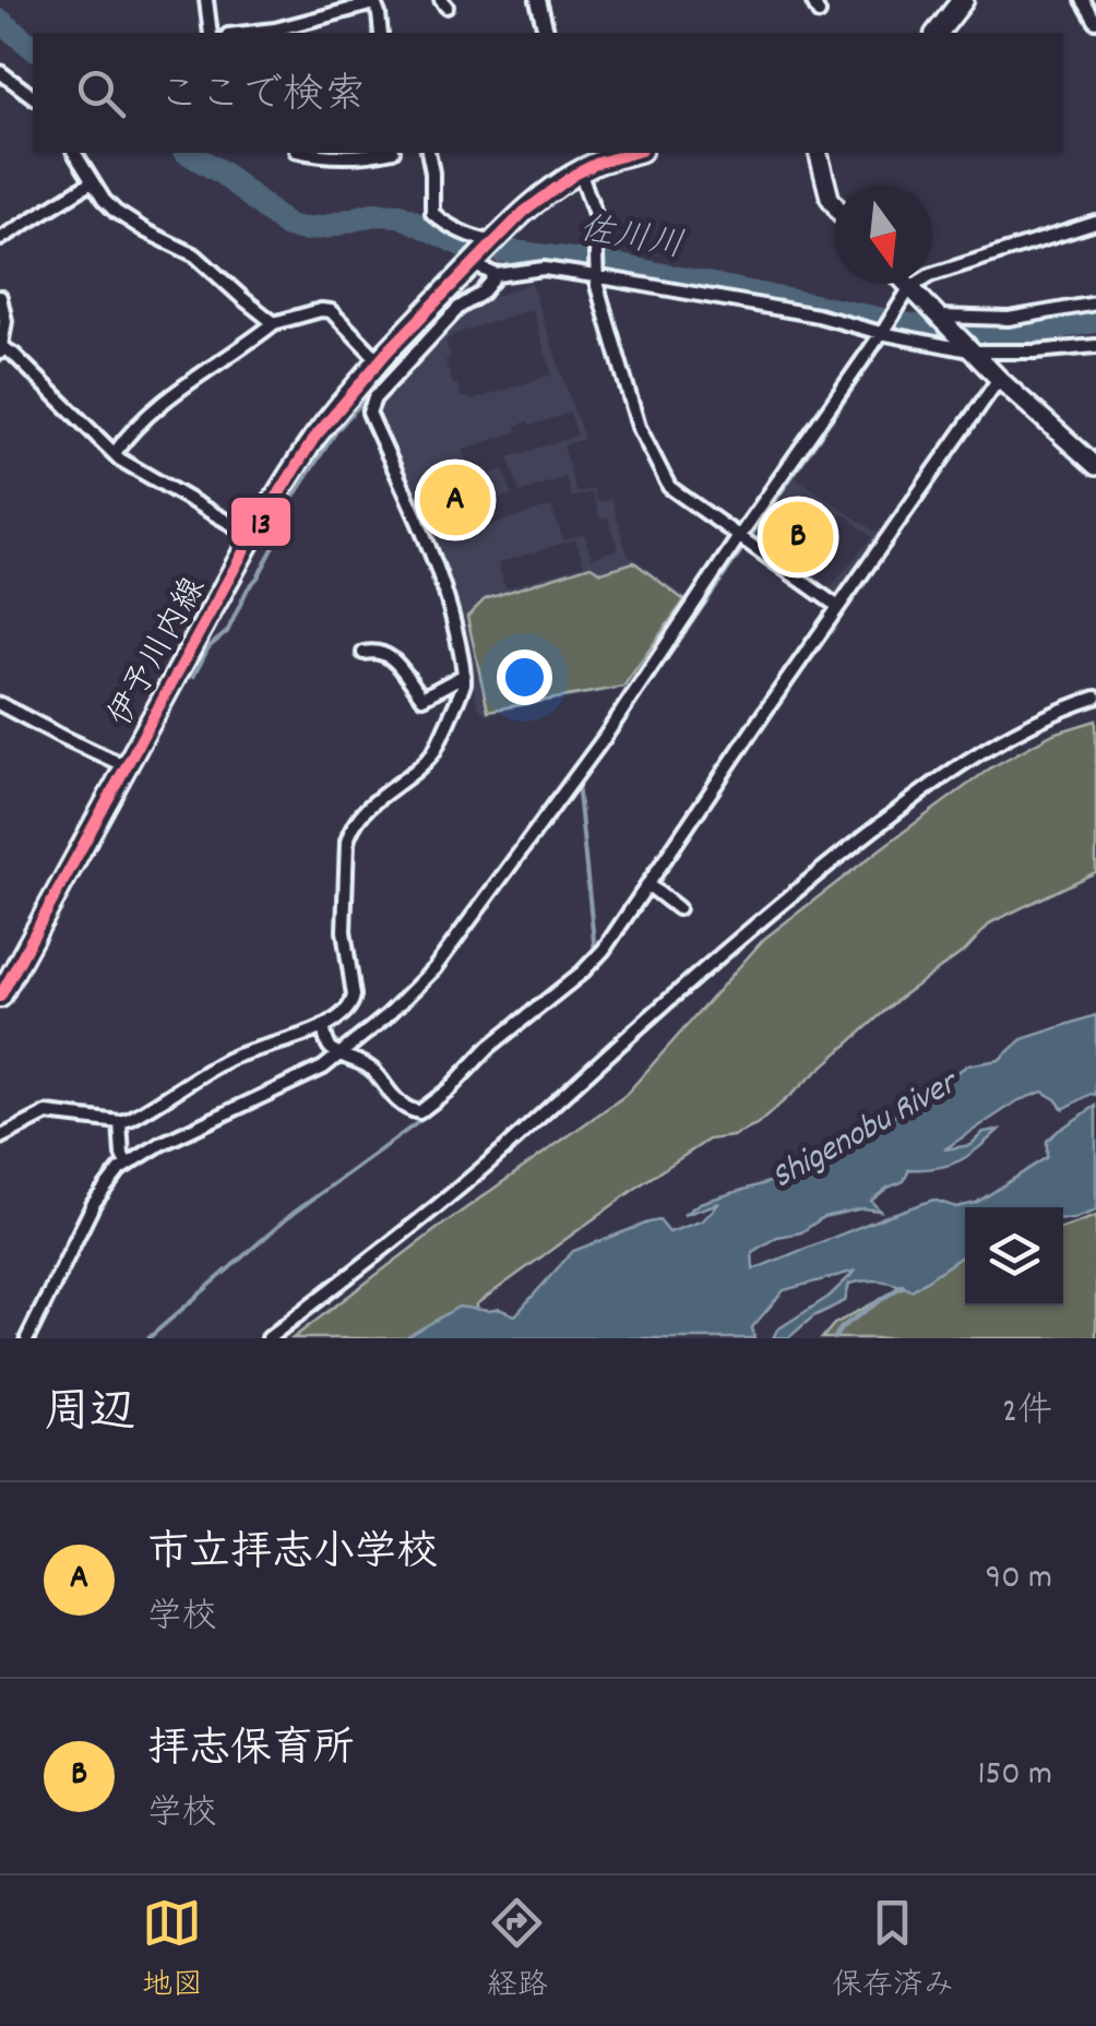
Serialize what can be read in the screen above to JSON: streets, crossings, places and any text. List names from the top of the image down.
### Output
{
  "streets": {
    "main road": ["伊予川内線"]
  },
  "water": ["佐川川", "Shigenobu River"],
  "lines": ["transit line 13"],
  "north": "bottom",
  "page": {
    "search": "ここで検索",
    "pins": ["A", "B"],
    "heading": ["周辺", "2件"],
    "list": [
      {
        "mark": "A",
        "name": "市立拝志小学校",
        "note": "学校",
        "value": "90 m"
      },
      {
        "mark": "B",
        "name": "拝志保育所",
        "note": "学校",
        "value": "150 m"
      }
    ],
    "nav": ["地図", "経路", "保存済み"]
  }
}
